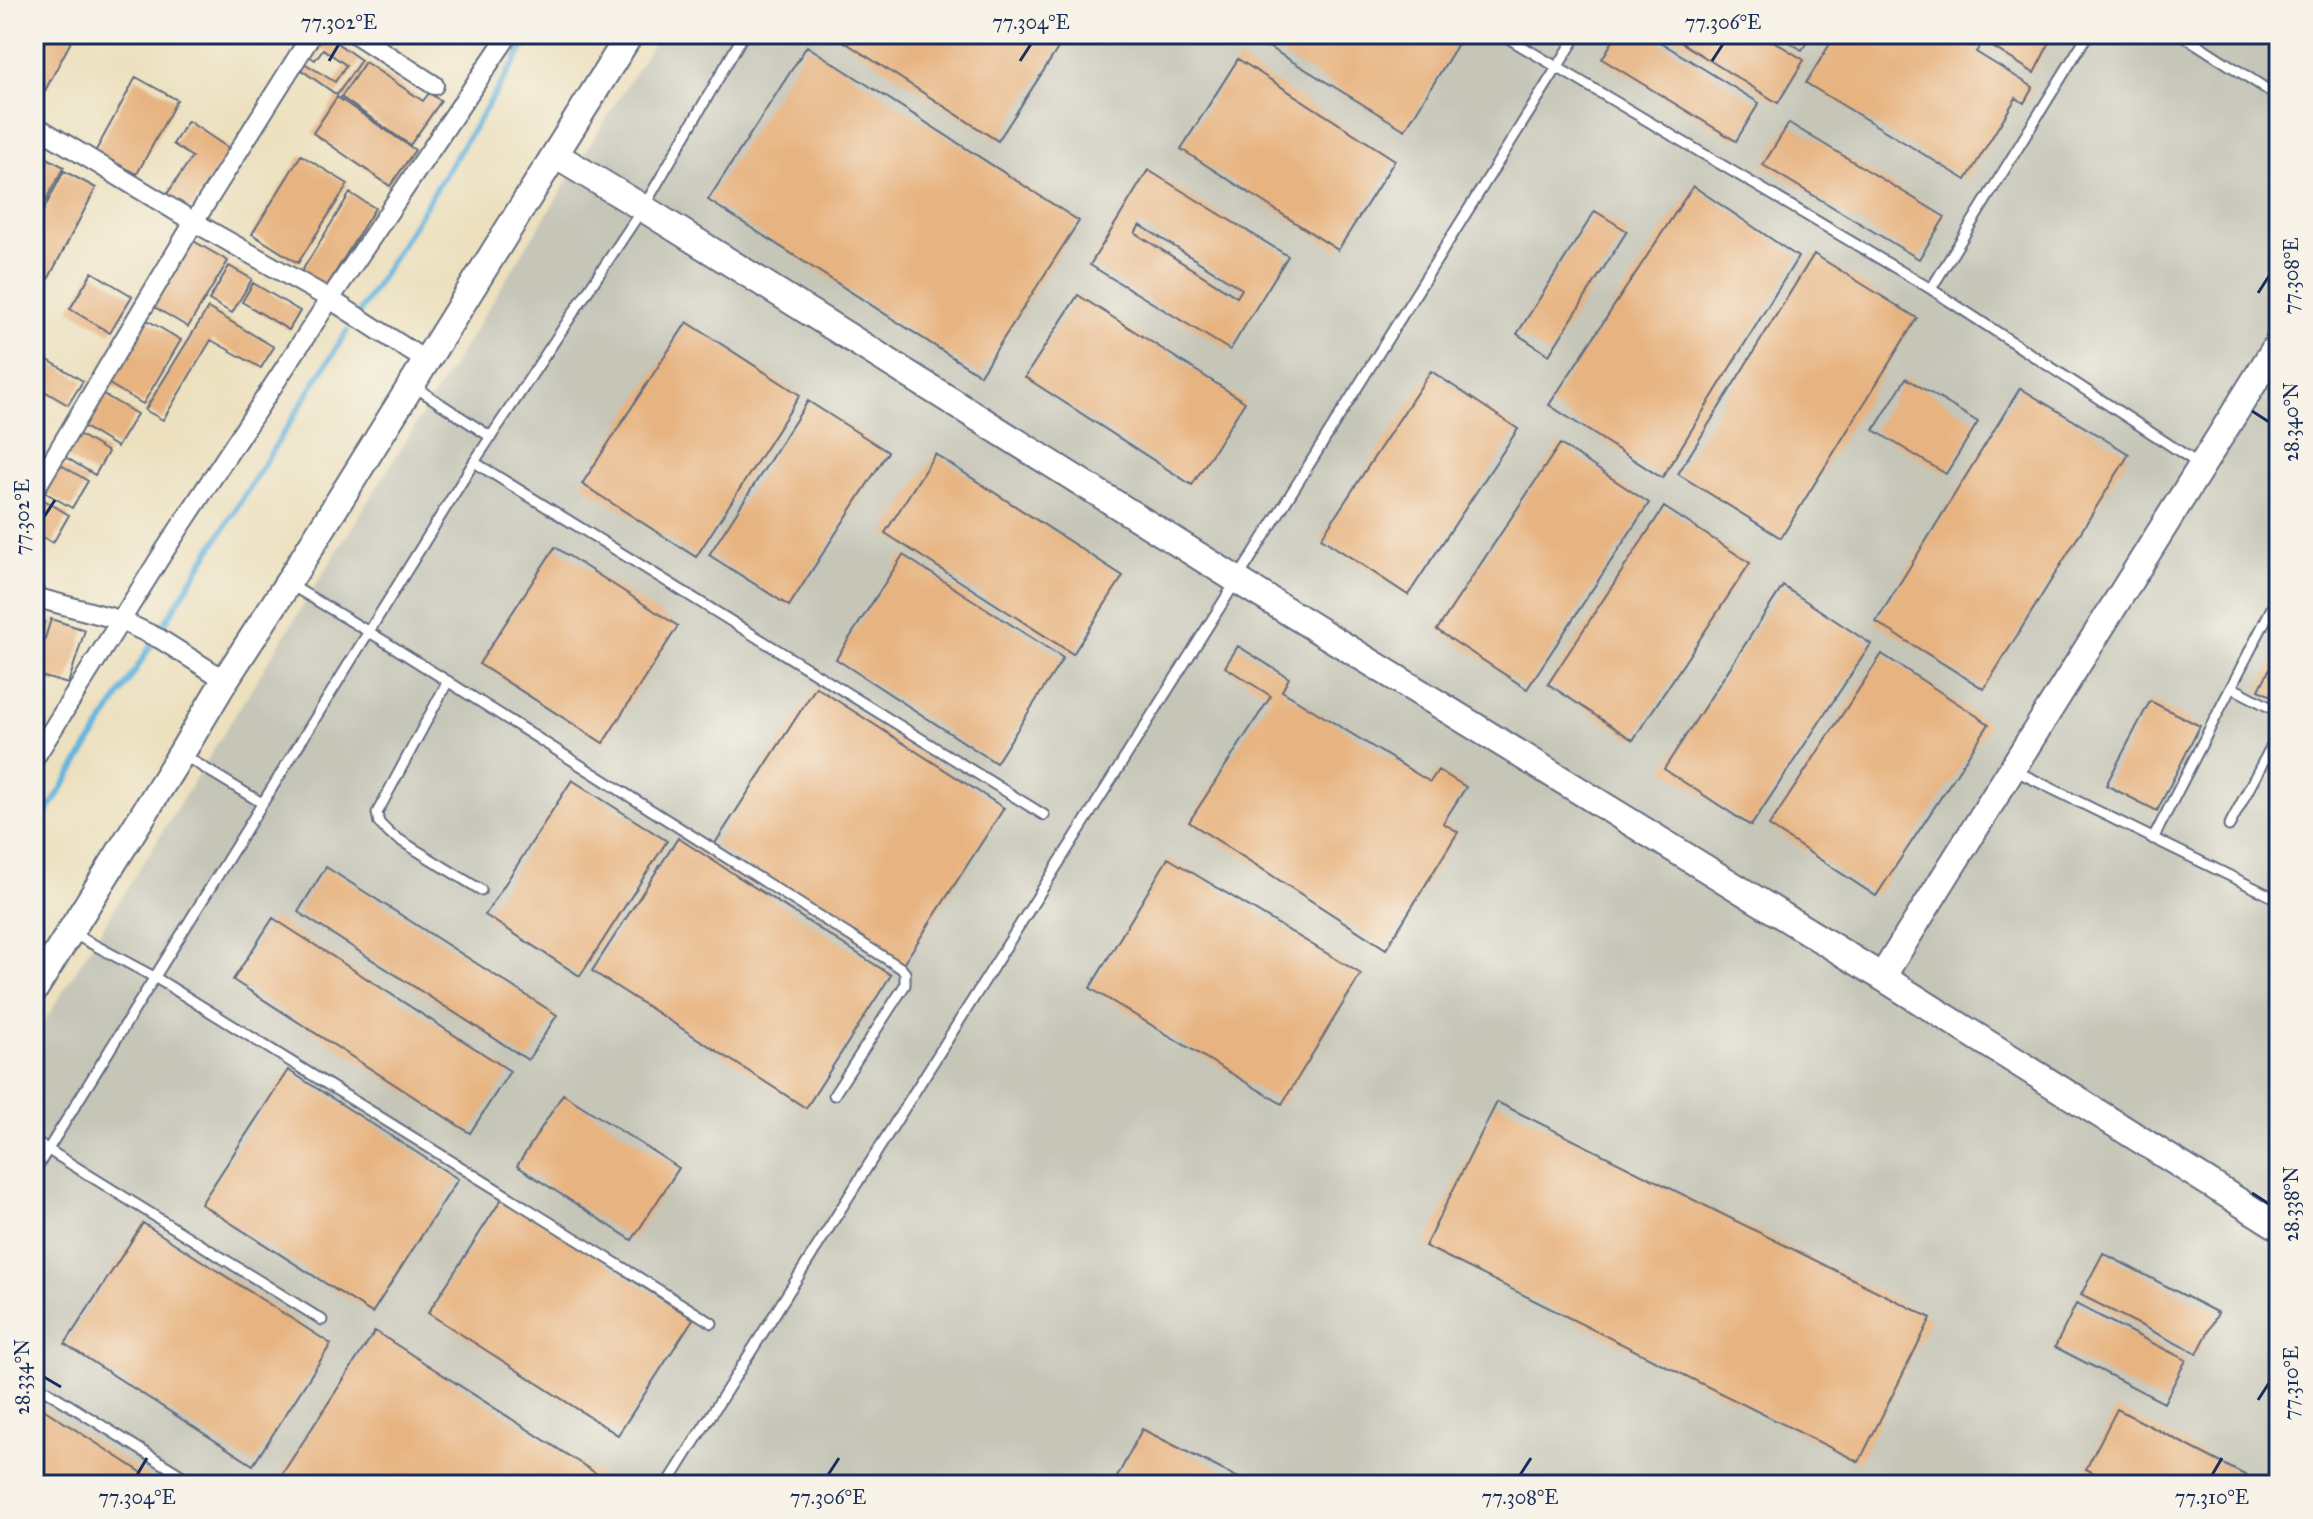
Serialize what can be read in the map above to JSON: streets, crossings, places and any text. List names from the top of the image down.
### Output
{
  "coordinates": [
    "77.302°E",
    "77.304°E",
    "77.306°E",
    "77.308°E",
    "28.340°N",
    "28.338°N",
    "28.334°N",
    "77.310°E"
  ]
}
